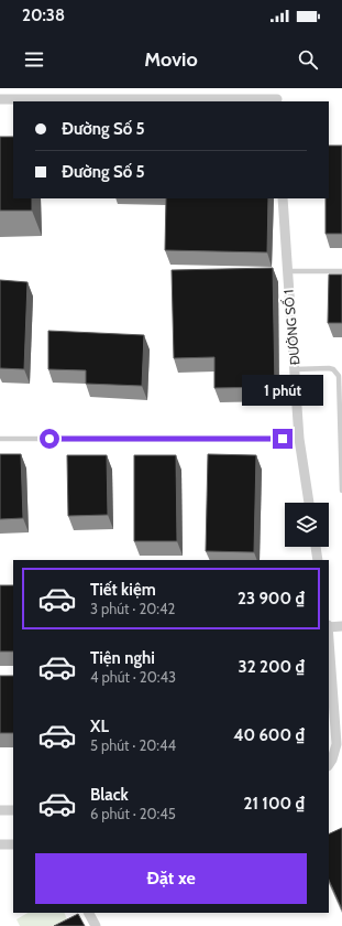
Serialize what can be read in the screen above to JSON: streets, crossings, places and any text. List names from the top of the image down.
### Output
{
  "streets": {
    "street": ["ĐƯỜNG SỐ 1"]
  },
  "page": {
    "status": "20:38",
    "header": "Movio",
    "banner": ["Đường Số 5", "Đường Số 5"],
    "bubble": "1 phút",
    "list": [
      {
        "name": "Tiết kiệm",
        "note": "3 phút · 20:42",
        "value": "23 900 ₫"
      },
      {
        "name": "Tiện nghi",
        "note": "4 phút · 20:43",
        "value": "32 200 ₫"
      },
      {
        "name": "XL",
        "note": "5 phút · 20:44",
        "value": "40 600 ₫"
      },
      {
        "name": "Black",
        "note": "6 phút · 20:45",
        "value": "21 100 ₫"
      }
    ],
    "buttons": "Đặt xe"
  }
}
